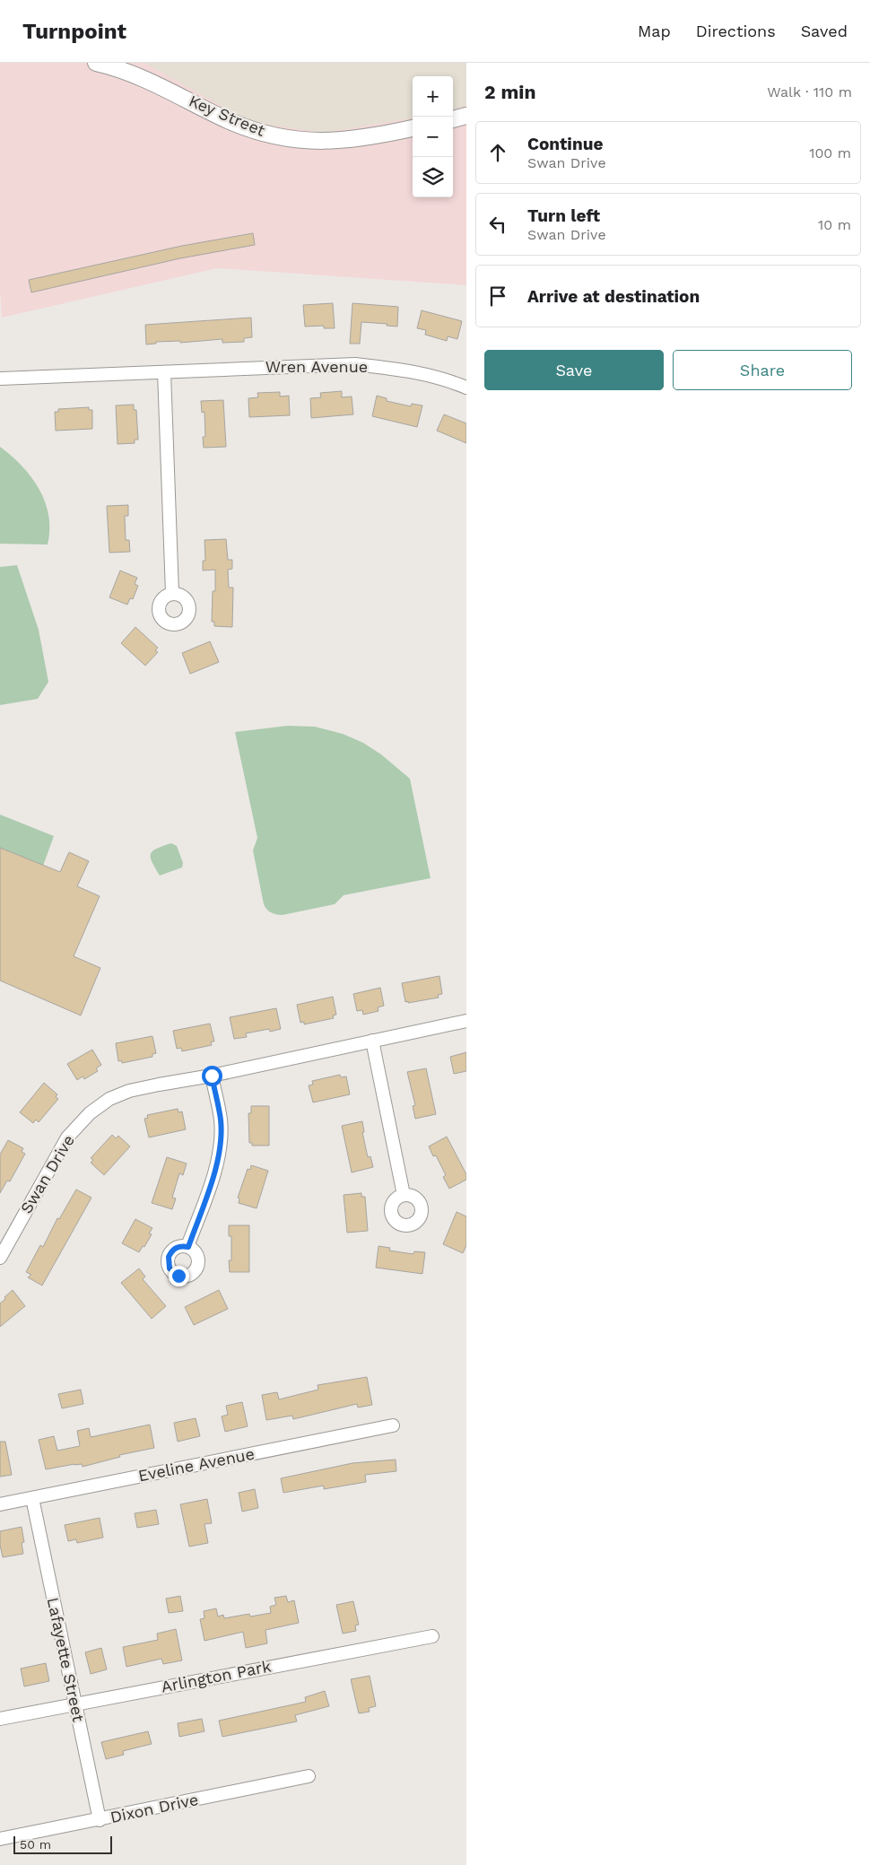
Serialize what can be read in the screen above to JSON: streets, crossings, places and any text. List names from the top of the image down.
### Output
{
  "streets": {
    "street": [
      "Key Street",
      "Wren Avenue",
      "Swan Drive",
      "Eveline Avenue",
      "Lafayette Street",
      "Arlington Park",
      "Dixon Drive"
    ]
  },
  "crossings": [
    ["Eveline Avenue", "Lafayette Street"],
    ["Lafayette Street", "Arlington Park"],
    ["Lafayette Street", "Dixon Drive"]
  ],
  "scale_bar": "50 m",
  "page": {
    "header": "Turnpoint",
    "nav": ["Map", "Directions", "Saved"],
    "heading": ["2 min", "Walk · 110 m"],
    "map_buttons": ["+", "−"],
    "list": [
      ["Continue", "Swan Drive", "100 m"],
      ["Turn left", "Swan Drive", "10 m"],
      "Arrive at destination"
    ],
    "buttons": ["Save", "Share"],
    "scale": "50 m"
  }
}
